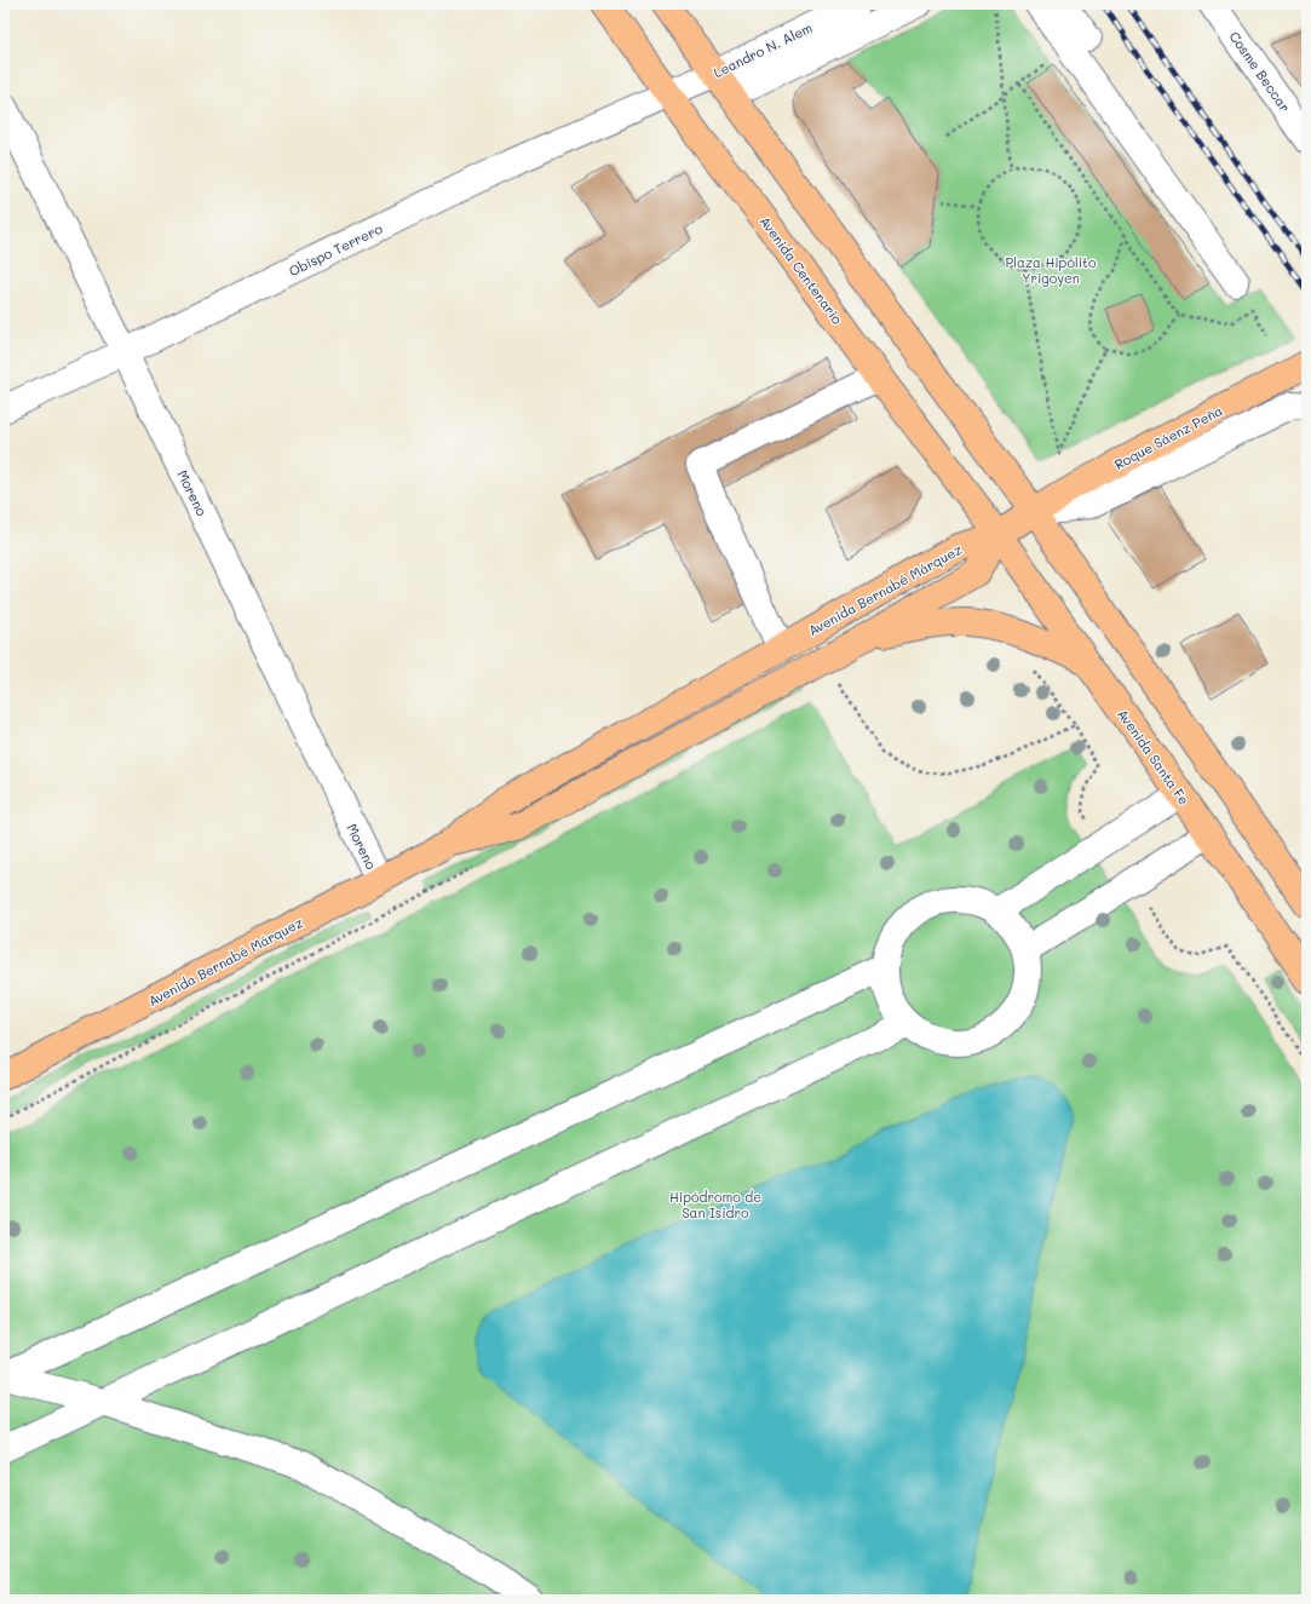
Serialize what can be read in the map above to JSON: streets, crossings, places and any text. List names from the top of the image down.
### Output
{
  "streets": {
    "main road": [
      "Avenida Centenario",
      "Roque Sáenz Peña",
      "Avenida Bernabé Márquez",
      "Avenida Santa Fe"
    ],
    "street": [
      "Leandro N. Alem",
      "Cosme Beccar",
      "Obispo Terrero",
      "Moreno"
    ]
  },
  "crossings": [
    ["Leandro N. Alem", "Obispo Terrero"],
    ["Leandro N. Alem", "Avenida Centenario"],
    ["Obispo Terrero", "Avenida Centenario"],
    ["Obispo Terrero", "Moreno"],
    ["Avenida Centenario", "Roque Sáenz Peña"],
    ["Avenida Centenario", "Avenida Bernabé Márquez"],
    ["Avenida Centenario", "Avenida Santa Fe"],
    ["Roque Sáenz Peña", "Avenida Bernabé Márquez"],
    ["Roque Sáenz Peña", "Avenida Santa Fe"],
    ["Moreno", "Avenida Bernabé Márquez"],
    ["Avenida Bernabé Márquez", "Avenida Santa Fe"]
  ],
  "parks": ["Plaza Hipólito Yrigoyen", "Hipódromo de San Isidro"]
}
